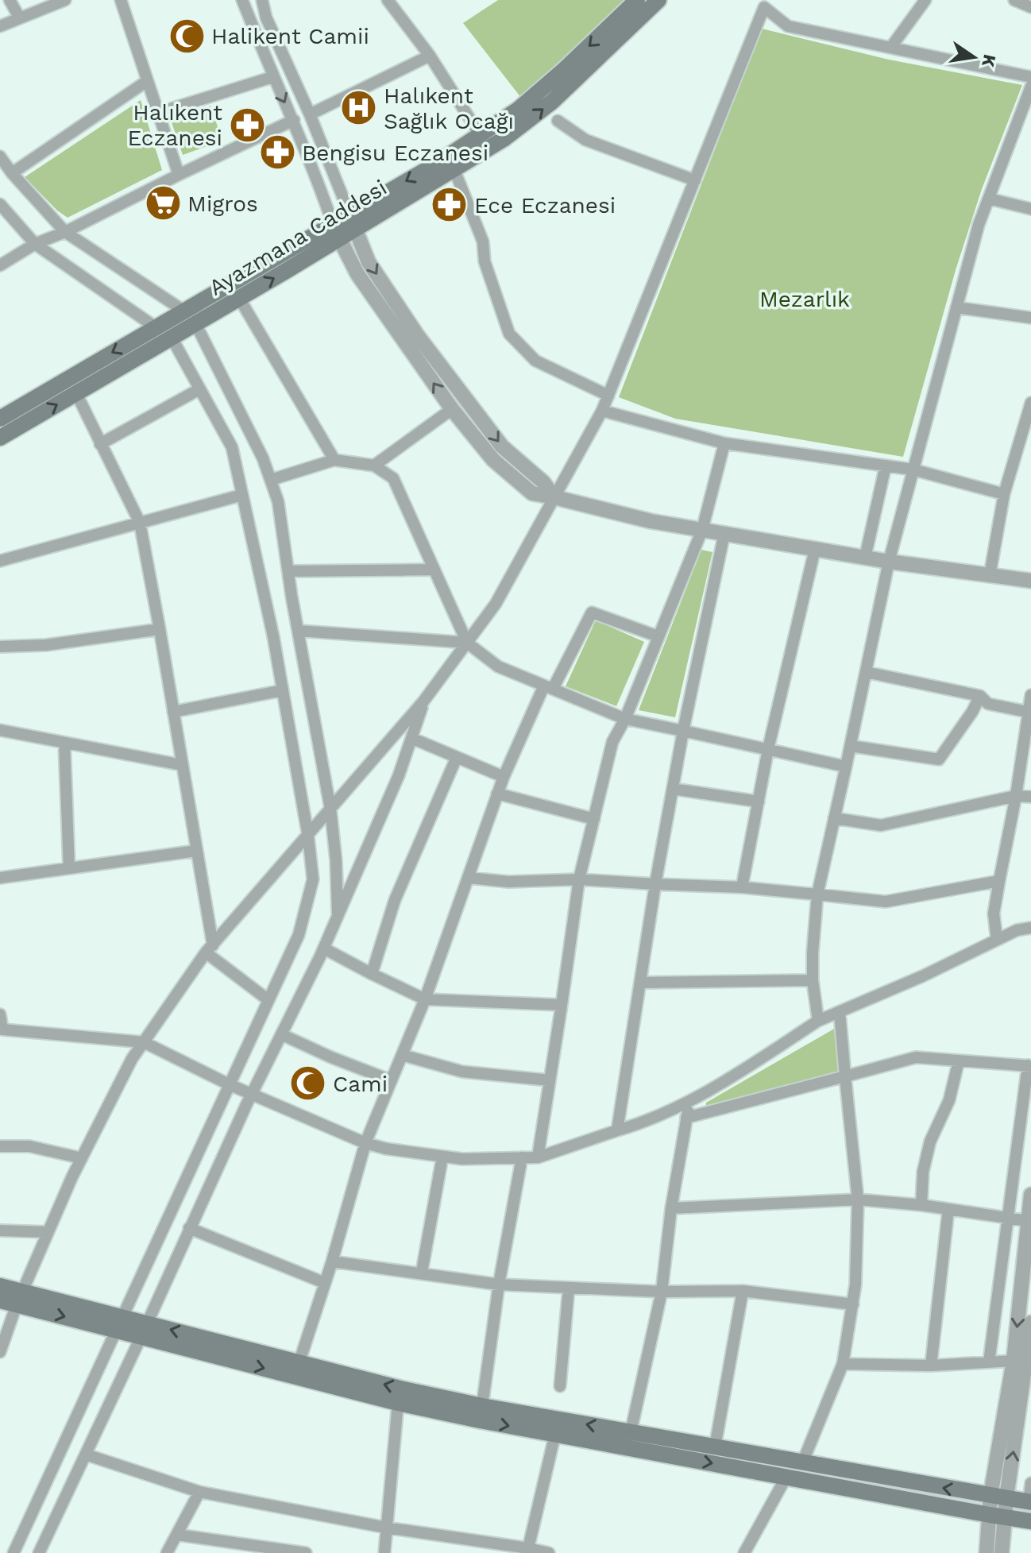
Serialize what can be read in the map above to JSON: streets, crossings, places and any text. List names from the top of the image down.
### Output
{
  "streets": {
    "main road": ["Ayazmana Caddesi"]
  },
  "parks": ["Mezarlık"],
  "places": {
    "mosque": ["Halikent Camii", "Cami"],
    "hospital": ["Halıkent Sağlık Ocağı"],
    "pharmacy": ["Halıkent Eczanesi", "Bengisu Eczanesi", "Ece Eczanesi"],
    "supermarket": ["Migros"]
  },
  "north": "right"
}
